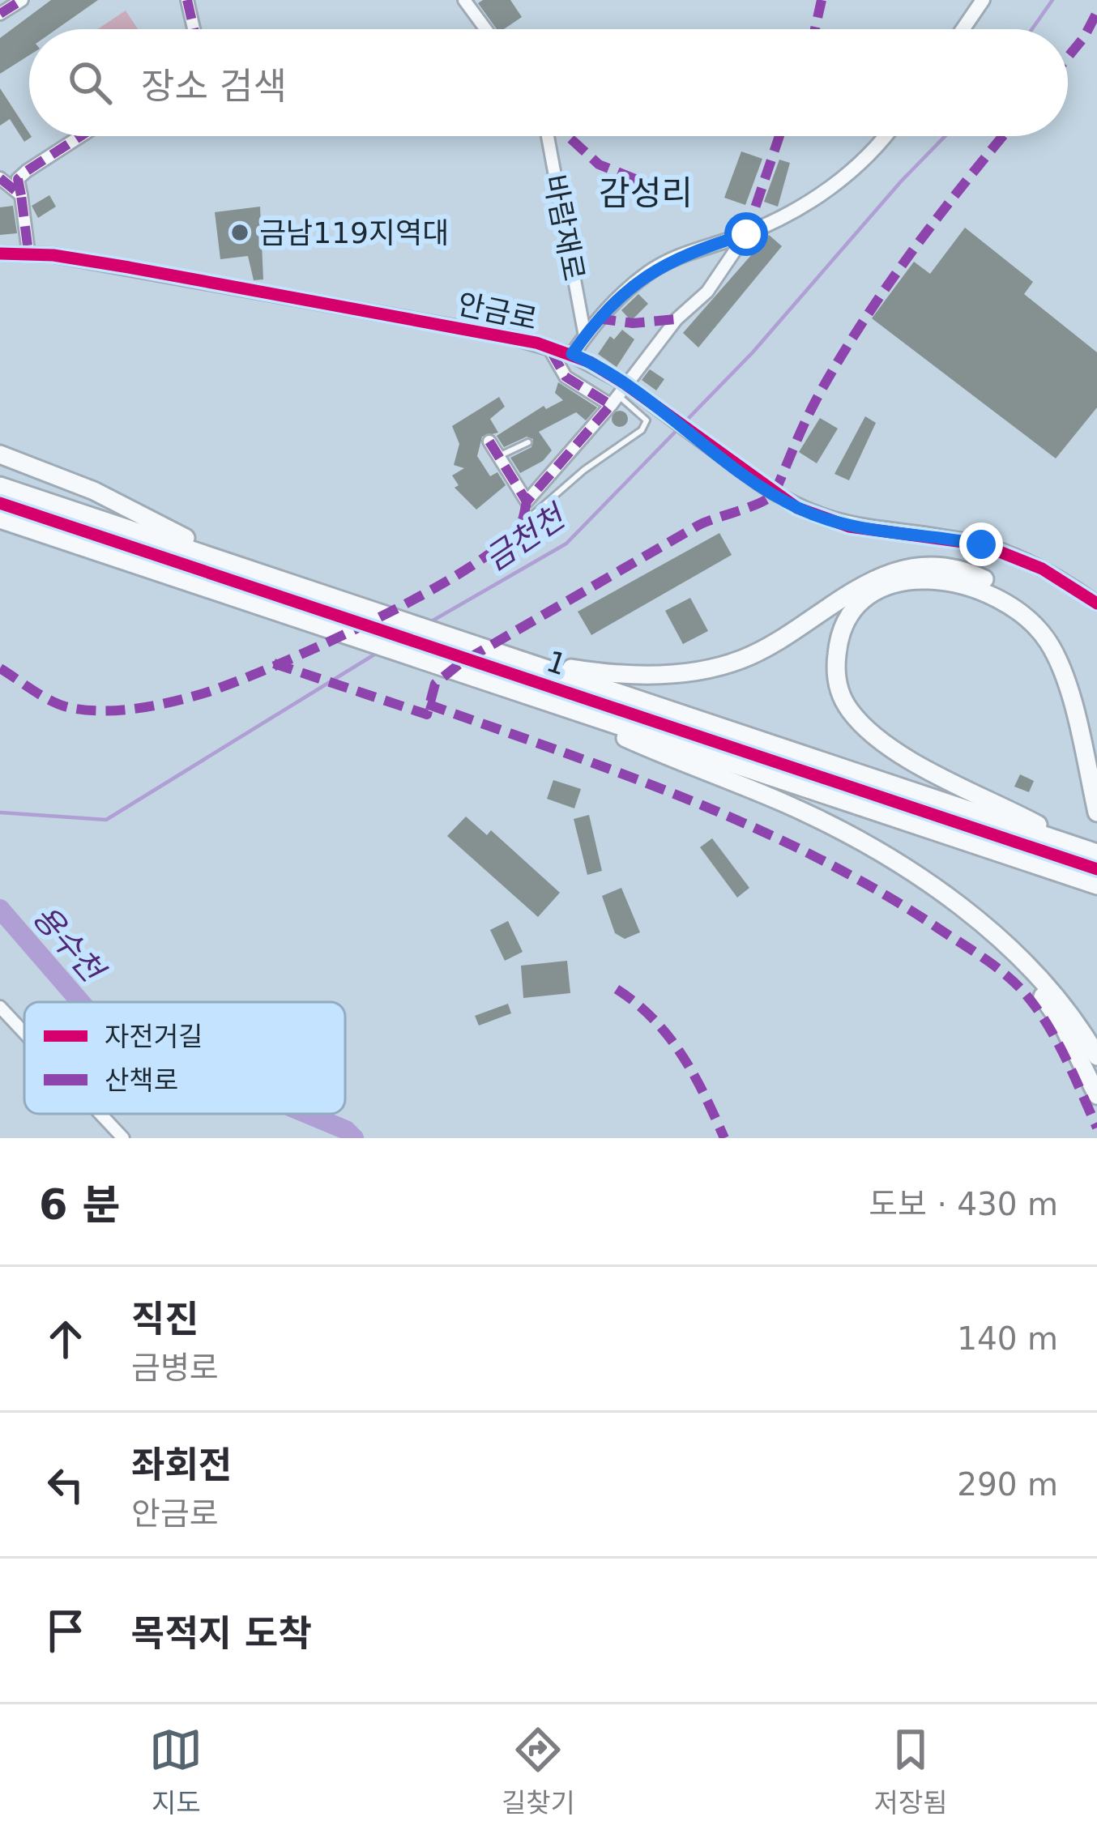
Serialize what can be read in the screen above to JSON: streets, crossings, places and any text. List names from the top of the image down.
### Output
{
  "streets": {
    "highway": ["1"],
    "street": ["바람재로", "안금로"],
    "cycle path": ["1"]
  },
  "districts": ["감성리"],
  "water": ["금천천", "용수천"],
  "places": ["금남119지역대"],
  "legend": ["자전거길", "산책로"],
  "page": {
    "search": "장소 검색",
    "heading": ["6 분", "도보 · 430 m"],
    "list": [
      ["직진", "금병로", "140 m"],
      ["좌회전", "안금로", "290 m"],
      "목적지 도착"
    ],
    "nav": ["지도", "길찾기", "저장됨"]
  }
}
